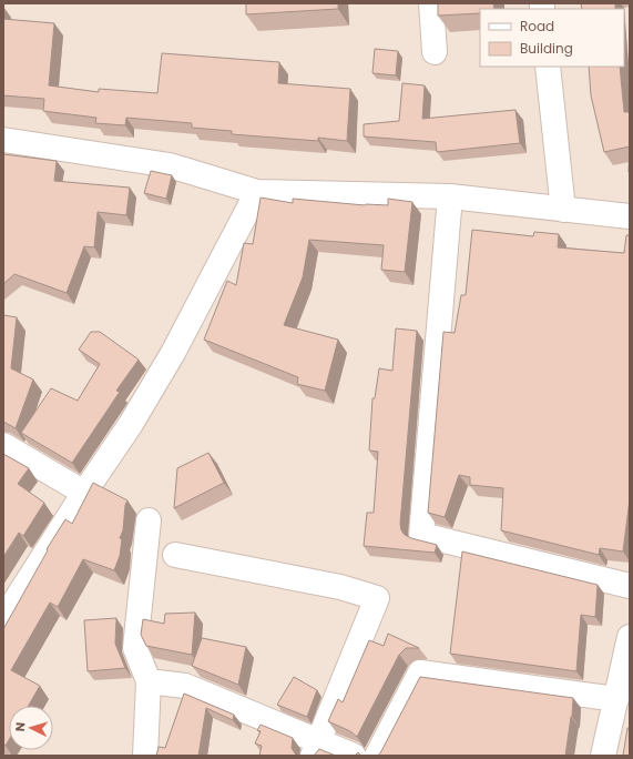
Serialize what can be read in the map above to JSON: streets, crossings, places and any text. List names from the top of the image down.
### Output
{
  "legend": ["Road", "Building"],
  "north": "left"
}
